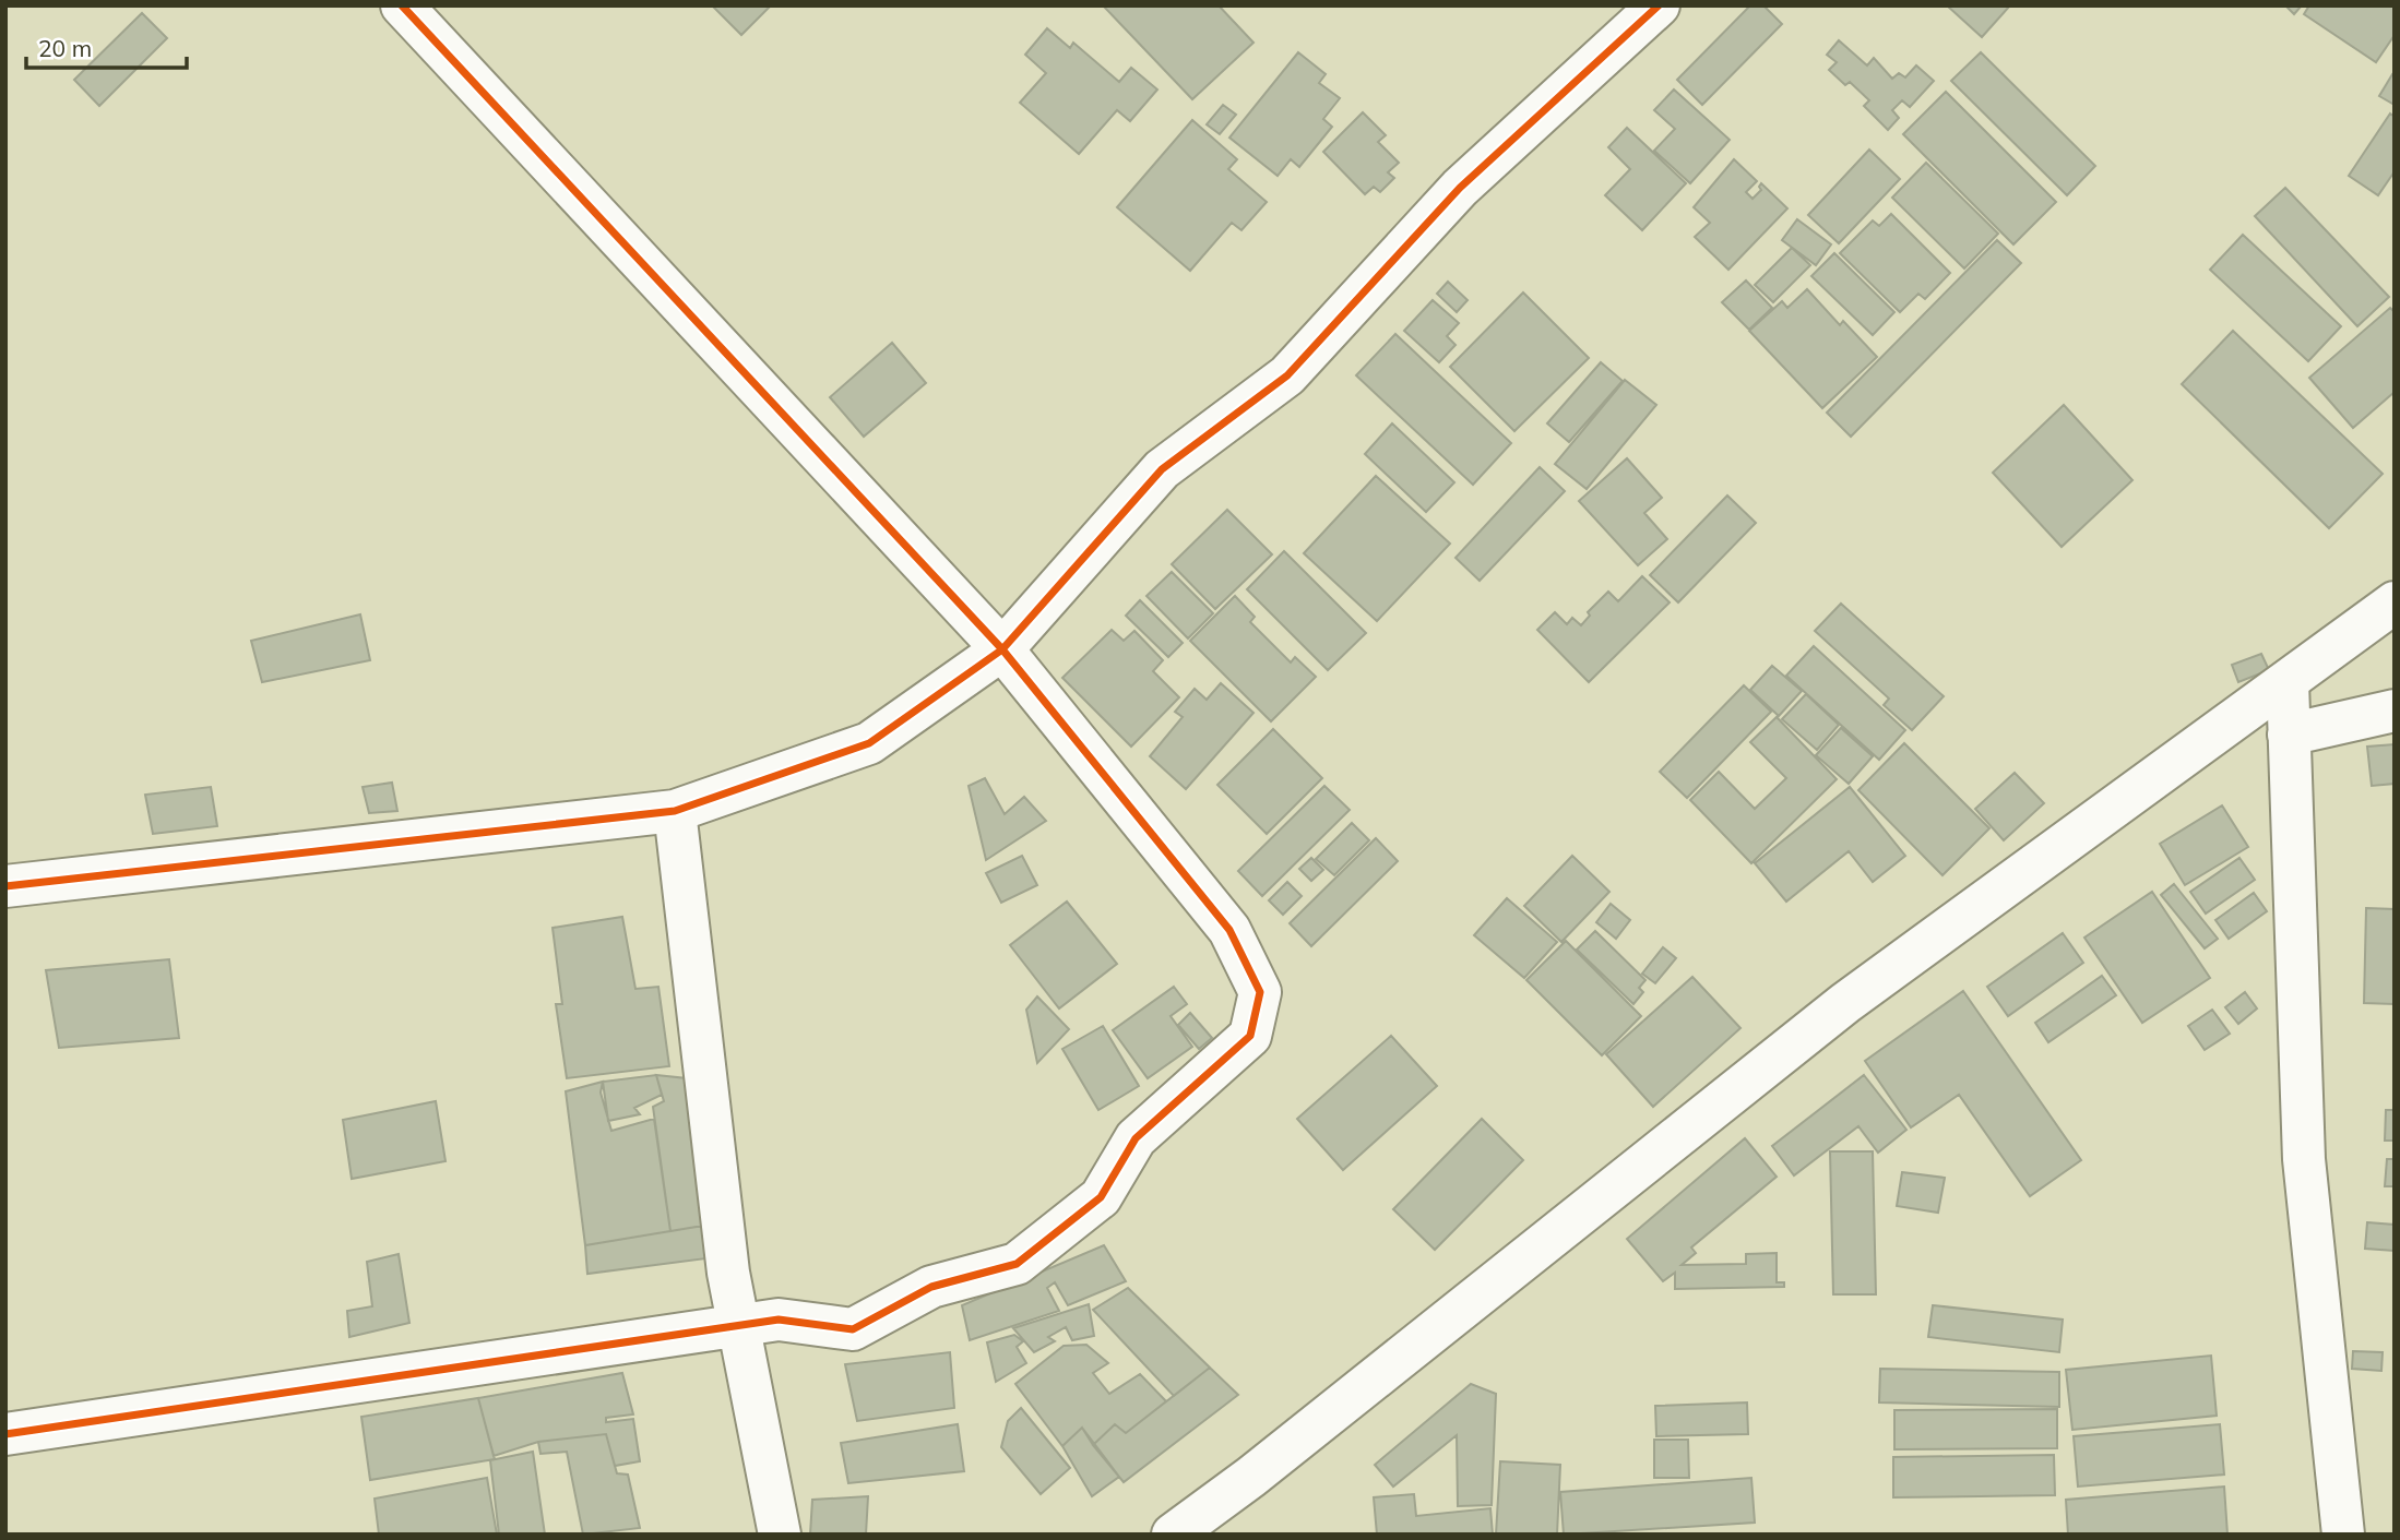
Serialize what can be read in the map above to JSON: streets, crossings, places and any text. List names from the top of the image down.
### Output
{
  "scale_bar": "20 m"
}
